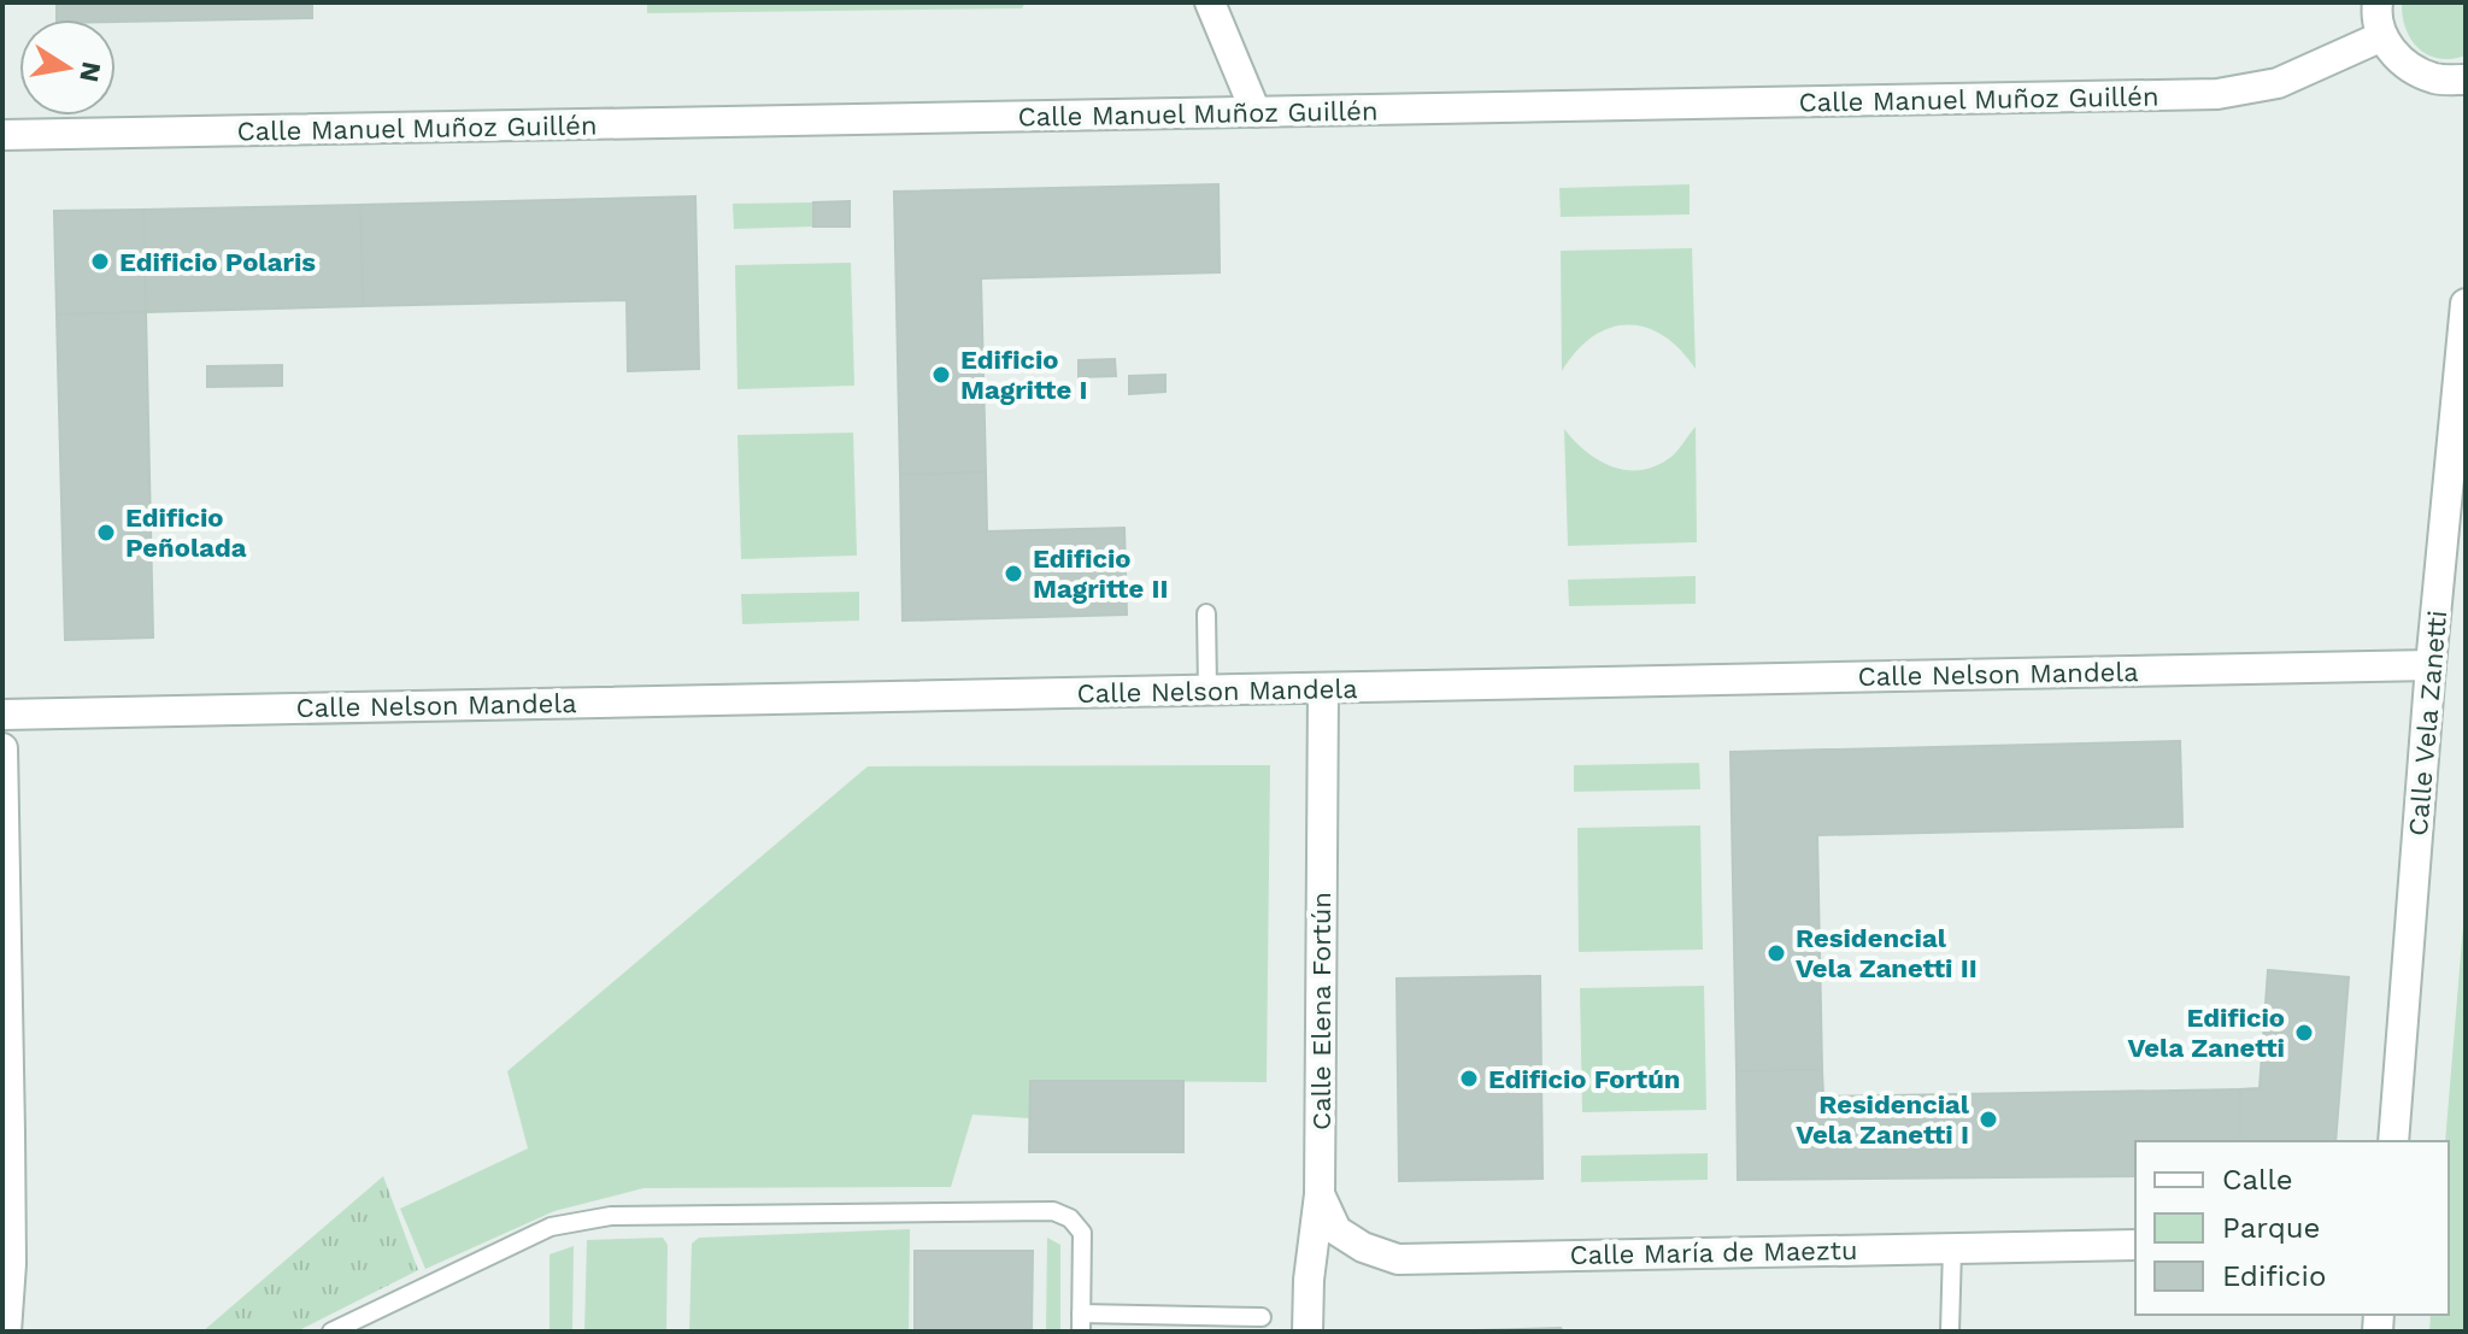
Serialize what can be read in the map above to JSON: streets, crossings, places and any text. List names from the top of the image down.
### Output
{
  "streets": {
    "street": [
      "Calle Manuel Muñoz Guillén",
      "Calle Nelson Mandela",
      "Calle Vela Zanetti",
      "Calle Elena Fortún",
      "Calle María de Maeztu"
    ]
  },
  "crossings": [
    ["Calle Nelson Mandela", "Calle Vela Zanetti"],
    ["Calle Nelson Mandela", "Calle Elena Fortún"],
    ["Calle Elena Fortún", "Calle María de Maeztu"]
  ],
  "places": [
    "Edificio Polaris",
    "Edificio Magritte I",
    "Edificio Peñolada",
    "Edificio Magritte II",
    "Residencial Vela Zanetti II",
    "Edificio Vela Zanetti",
    "Edificio Fortún",
    "Residencial Vela Zanetti I"
  ],
  "legend": ["Calle", "Parque", "Edificio"],
  "north": "right"
}
